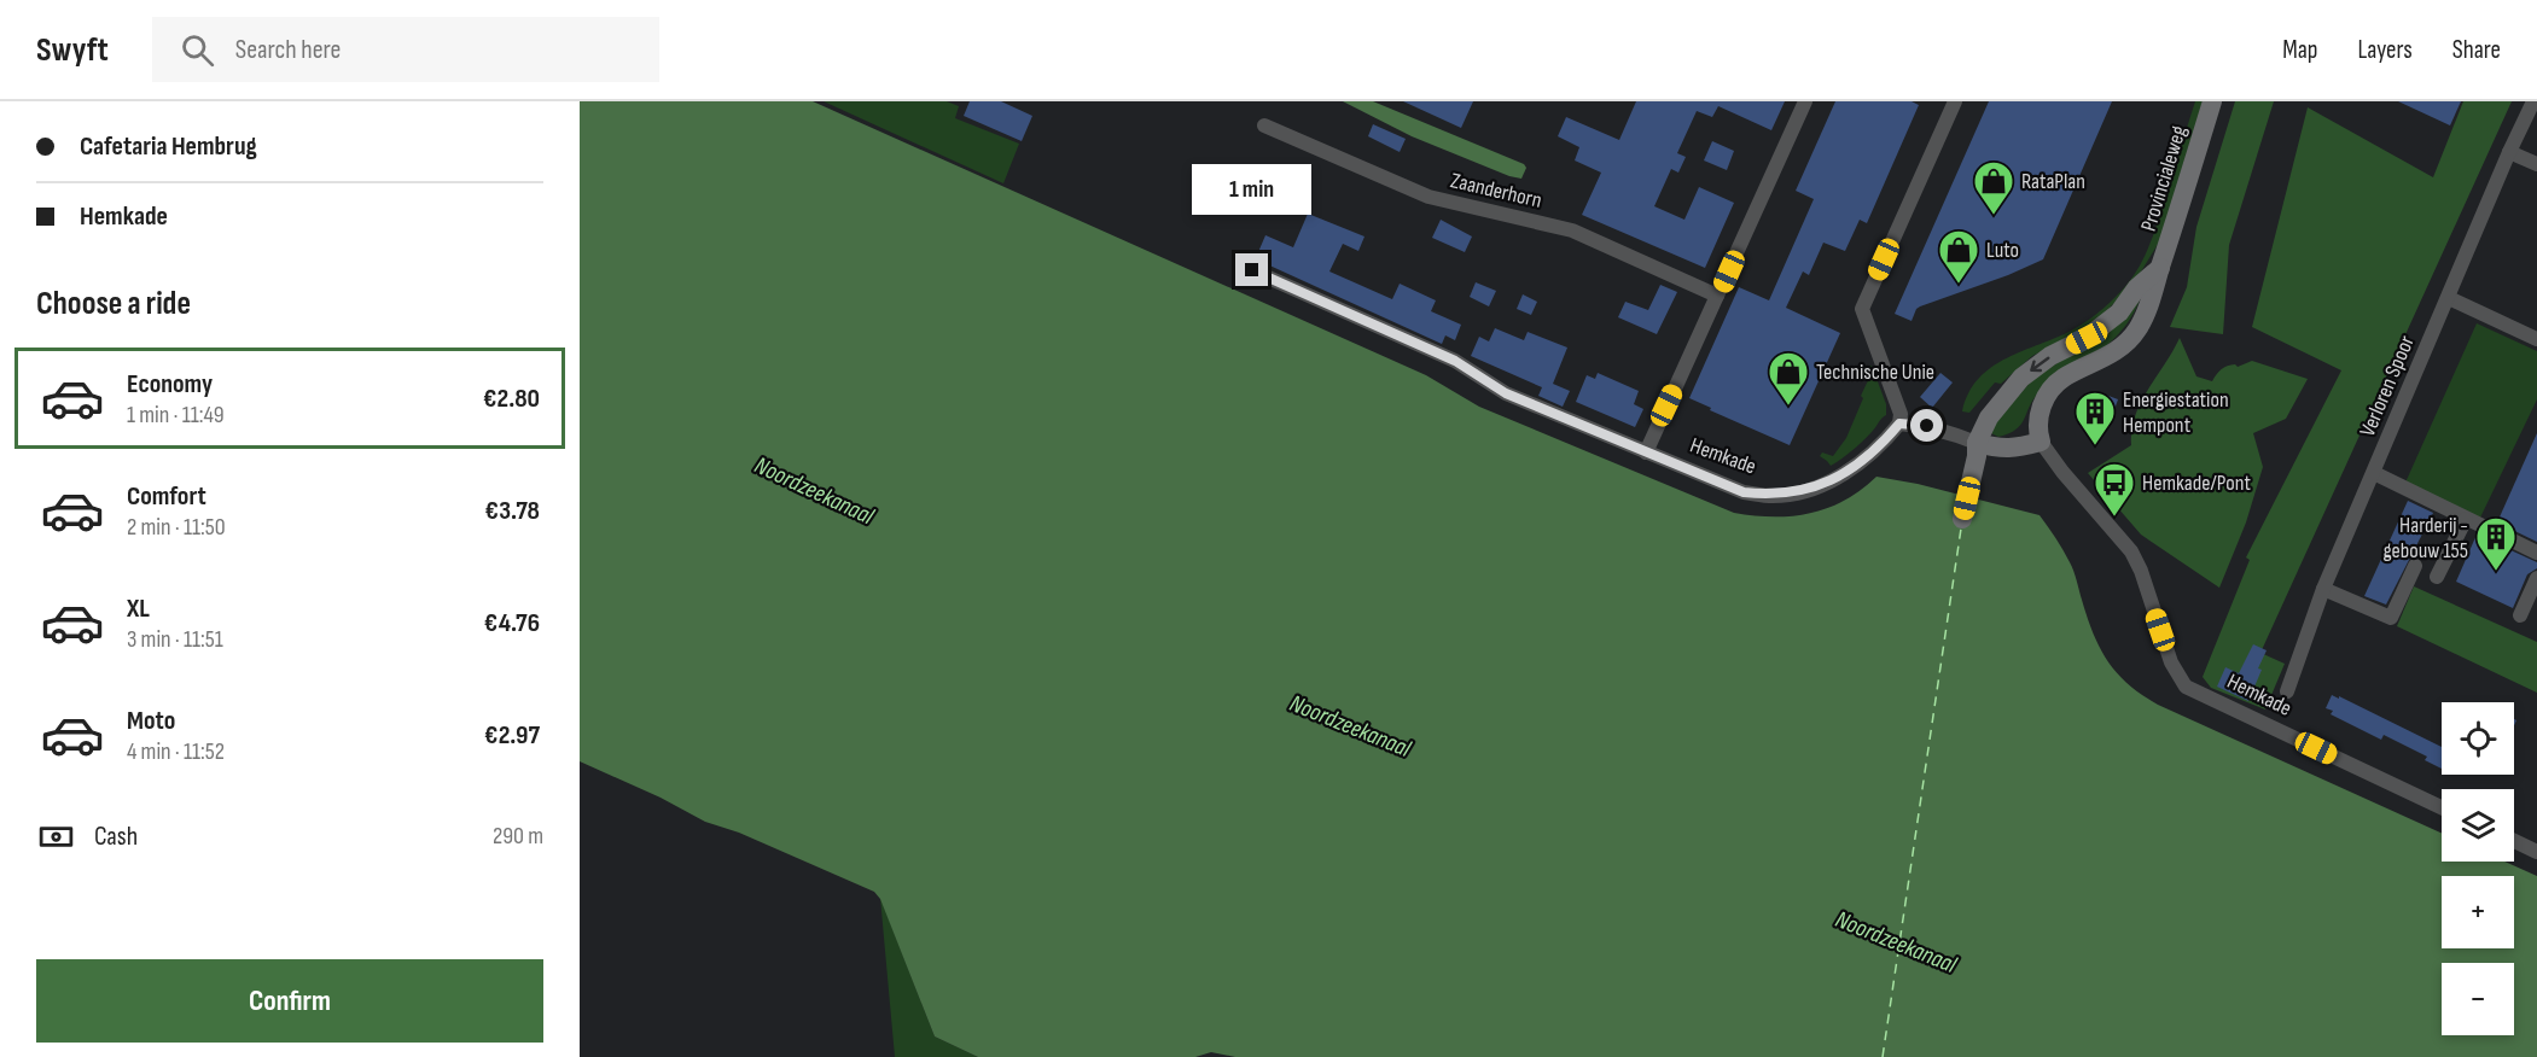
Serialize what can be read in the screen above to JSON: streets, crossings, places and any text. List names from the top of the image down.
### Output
{
  "streets": {
    "main road": ["Provincialeweg"],
    "street": ["Zaanderhorn", "Verloren Spoor", "Hemkade"]
  },
  "crossings": [
    ["Provincialeweg", "Hemkade"]
  ],
  "water": ["Noordzeekanaal"],
  "places": {
    "shop": ["RataPlan", "Luto", "Technische Unie"],
    "building": ["Energiestation Hempont", "Harderij - gebouw 155"],
    "bus stop": ["Hemkade/Pont"]
  },
  "page": {
    "header": "Swyft",
    "search": "Search here",
    "nav": ["Map", "Layers", "Share"],
    "banner": ["Cafetaria Hembrug", "Hemkade"],
    "bubble": "1 min",
    "heading": "Choose a ride",
    "list": [
      {
        "name": "Economy",
        "note": "1 min · 11:49",
        "value": "€2.80"
      },
      {
        "name": "Comfort",
        "note": "2 min · 11:50",
        "value": "€3.78"
      },
      {
        "name": "XL",
        "note": "3 min · 11:51",
        "value": "€4.76"
      },
      {
        "name": "Moto",
        "note": "4 min · 11:52",
        "value": "€2.97"
      }
    ],
    "map_buttons": ["+", "−"],
    "pay": ["Cash", "290 m"],
    "buttons": "Confirm"
  }
}
